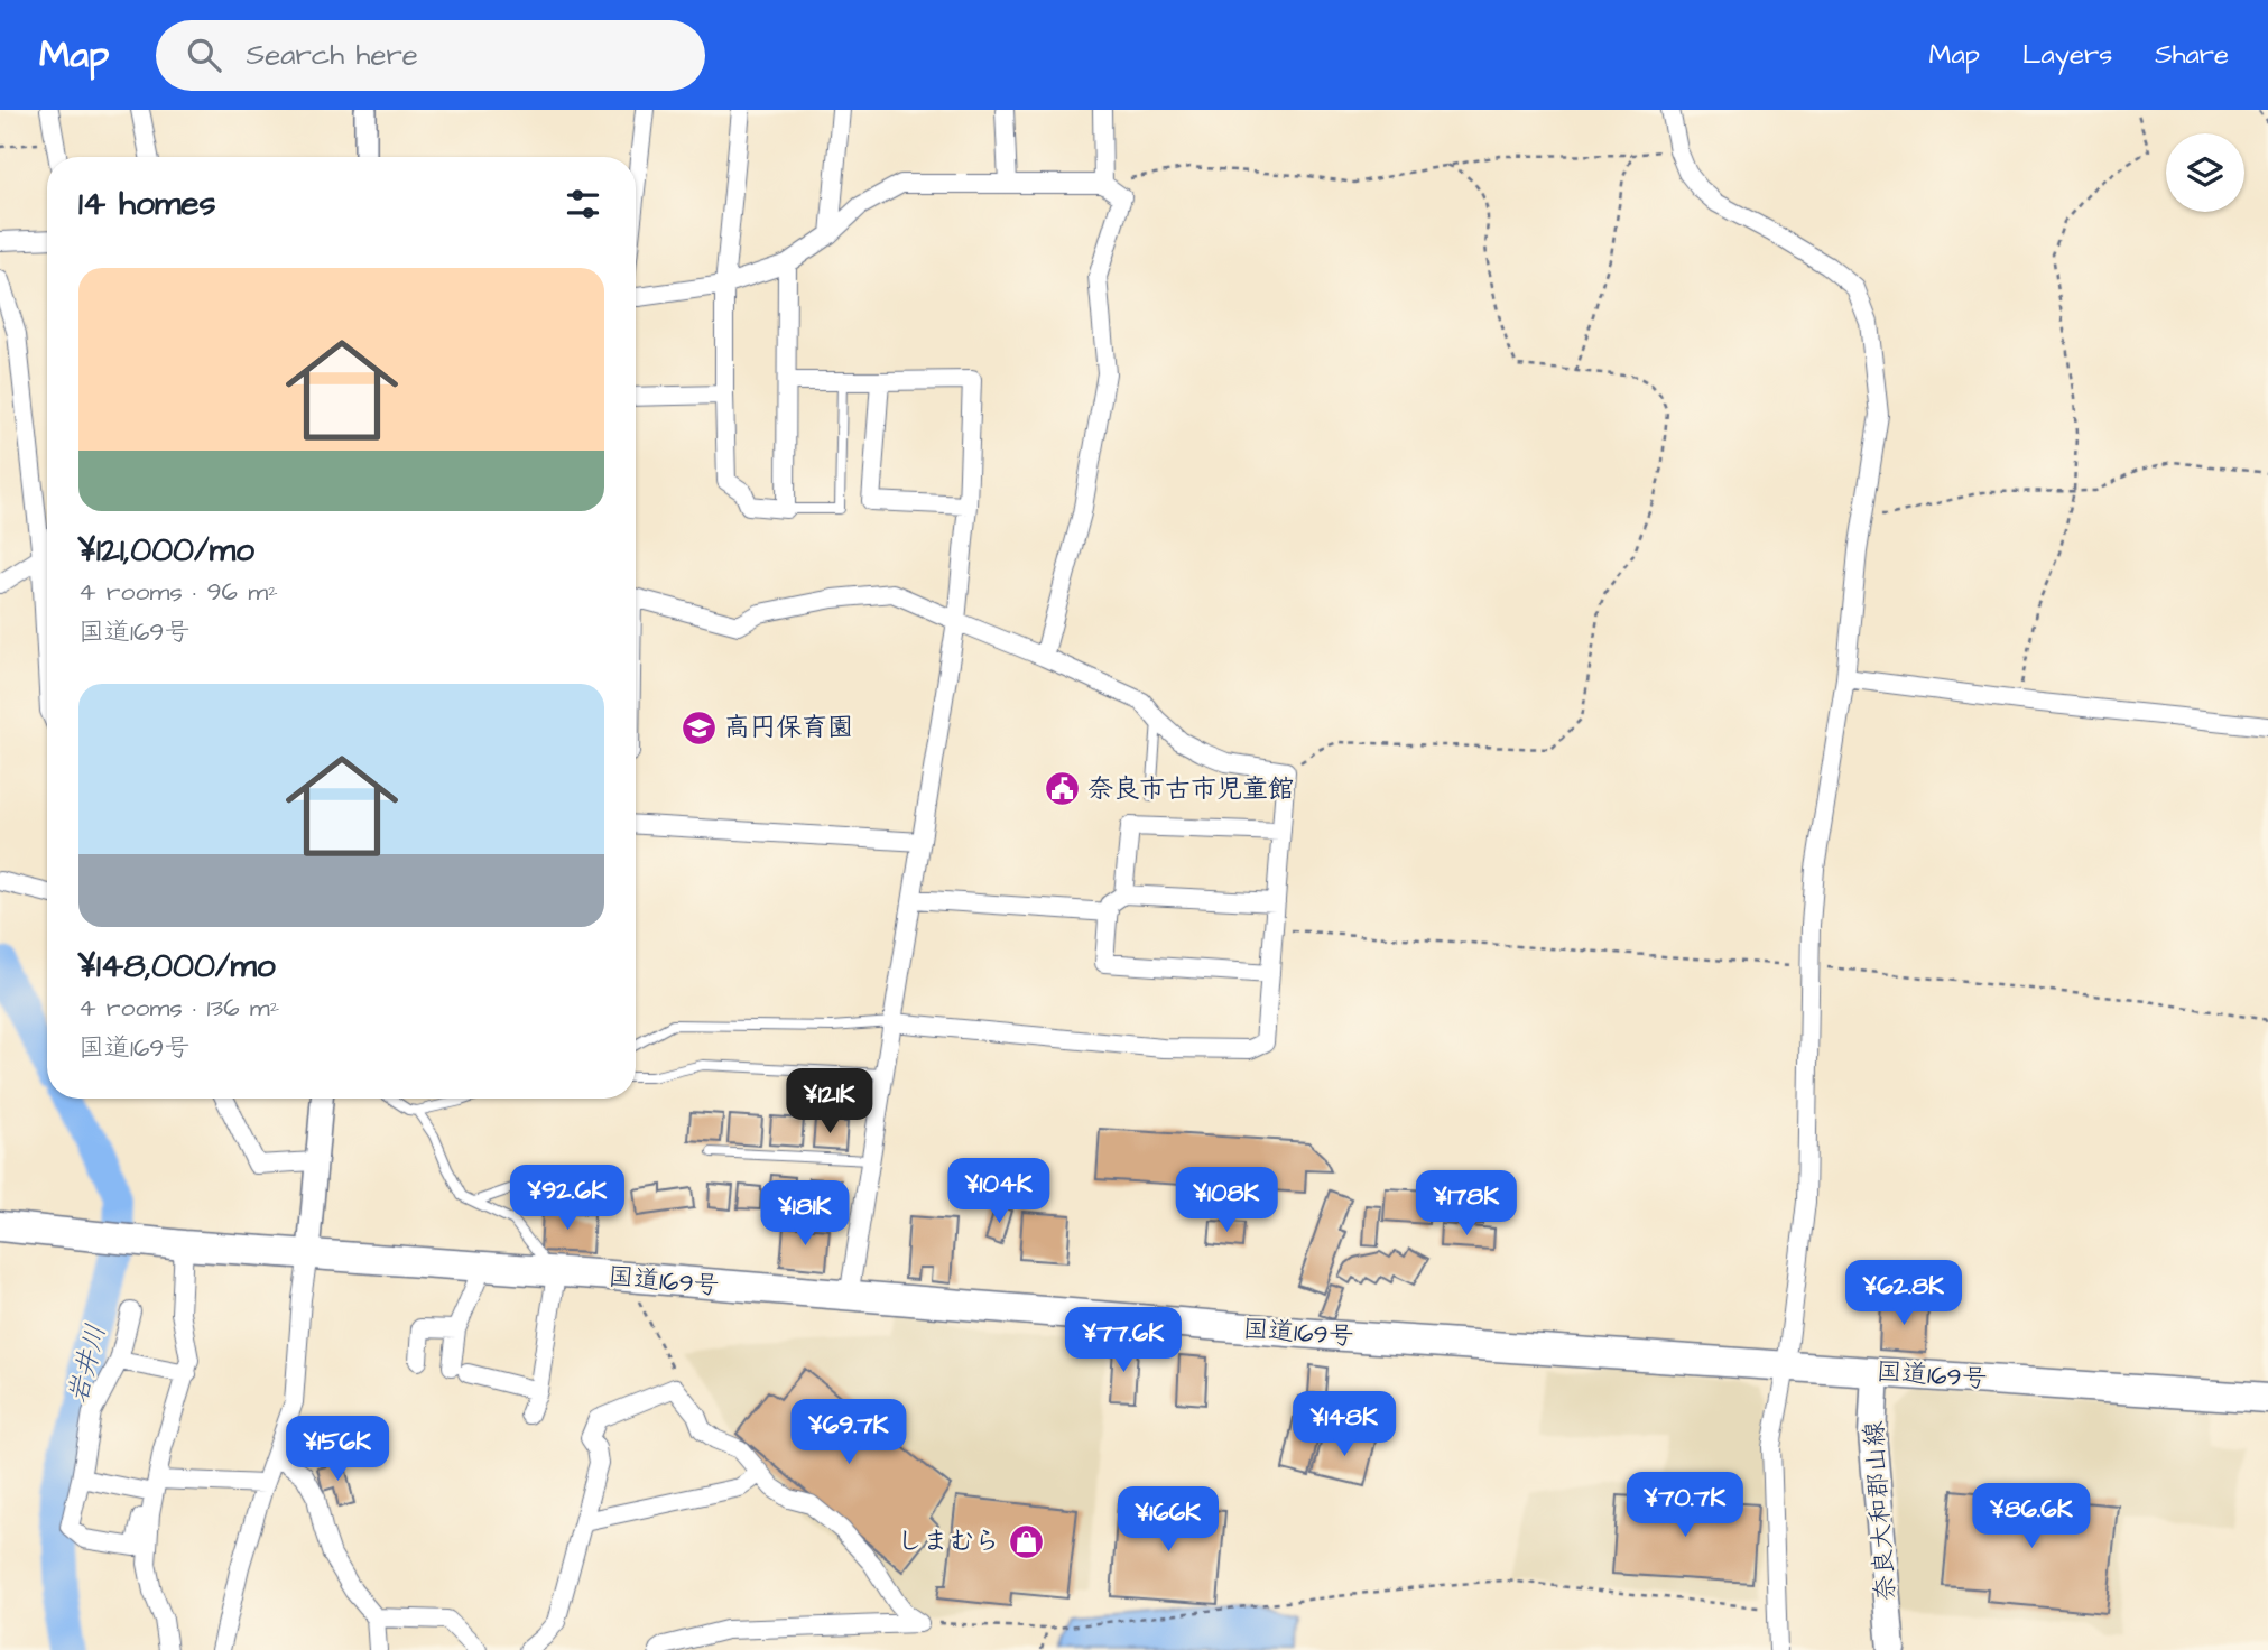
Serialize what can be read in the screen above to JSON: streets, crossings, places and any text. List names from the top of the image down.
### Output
{
  "streets": {
    "highway": ["国道169号"],
    "main road": ["奈良大和郡山線"]
  },
  "crossings": [
    ["国道169号", "奈良大和郡山線"]
  ],
  "water": ["岩井川"],
  "places": {
    "school or university": ["高円保育園"],
    "public building": ["奈良市古市児童館"],
    "shop": ["しまむら"]
  },
  "page": {
    "header": "Map",
    "search": "Search here",
    "nav": ["Map", "Layers", "Share"],
    "heading": "14 homes",
    "list": [
      {
        "name": "¥121,000/mo",
        "note": "4 rooms · 96 m² · 国道169号"
      },
      {
        "name": "¥148,000/mo",
        "note": "4 rooms · 136 m² · 国道169号"
      }
    ],
    "price": [
      "¥121K",
      "¥104K",
      "¥92.6K",
      "¥108K",
      "¥178K",
      "¥181K",
      "¥62.8K",
      "¥77.6K",
      "¥148K",
      "¥69.7K",
      "¥156K",
      "¥70.7K",
      "¥86.6K",
      "¥166K"
    ]
  }
}
